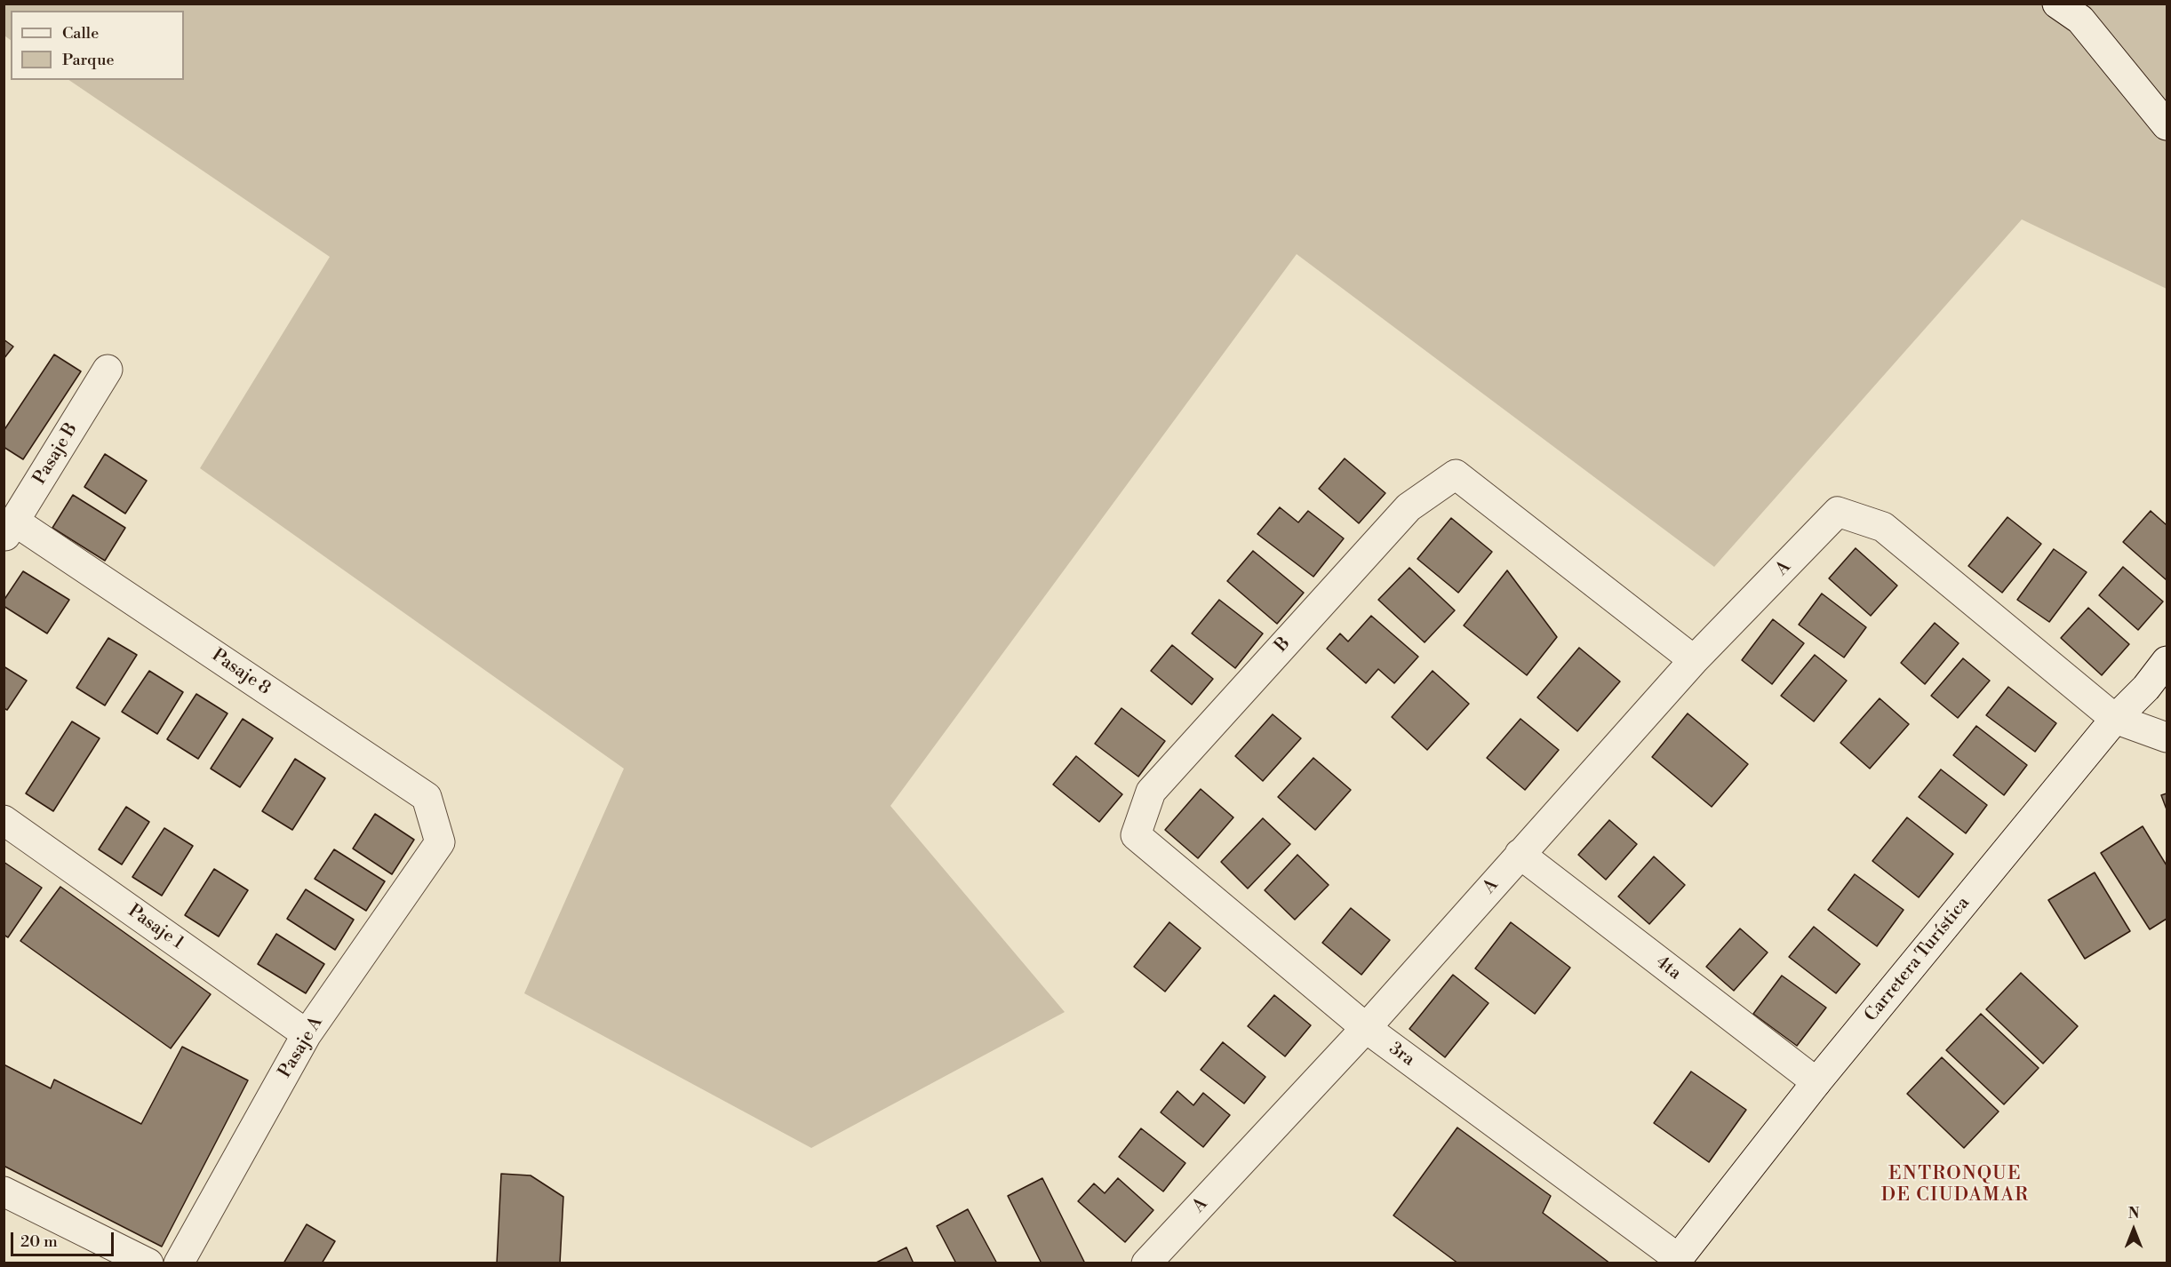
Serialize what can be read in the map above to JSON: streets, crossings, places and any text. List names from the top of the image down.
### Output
{
  "streets": {
    "street": [
      "Pasaje B",
      "A",
      "B",
      "Pasaje 8",
      "Pasaje 1",
      "Carretera Turística",
      "4ta",
      "Pasaje A",
      "3ra"
    ]
  },
  "crossings": [
    ["Pasaje B", "Pasaje 8"],
    ["A", "B"],
    ["A", "Carretera Turística"],
    ["A", "4ta"],
    ["A", "3ra"],
    ["B", "3ra"],
    ["Pasaje 8", "Pasaje A"],
    ["Pasaje 1", "Pasaje A"],
    ["Carretera Turística", "4ta"],
    ["Carretera Turística", "3ra"]
  ],
  "districts": ["ENTRONQUE DE CIUDAMAR"],
  "legend": ["Calle", "Parque"],
  "scale_bar": "20 m",
  "north": "top"
}
